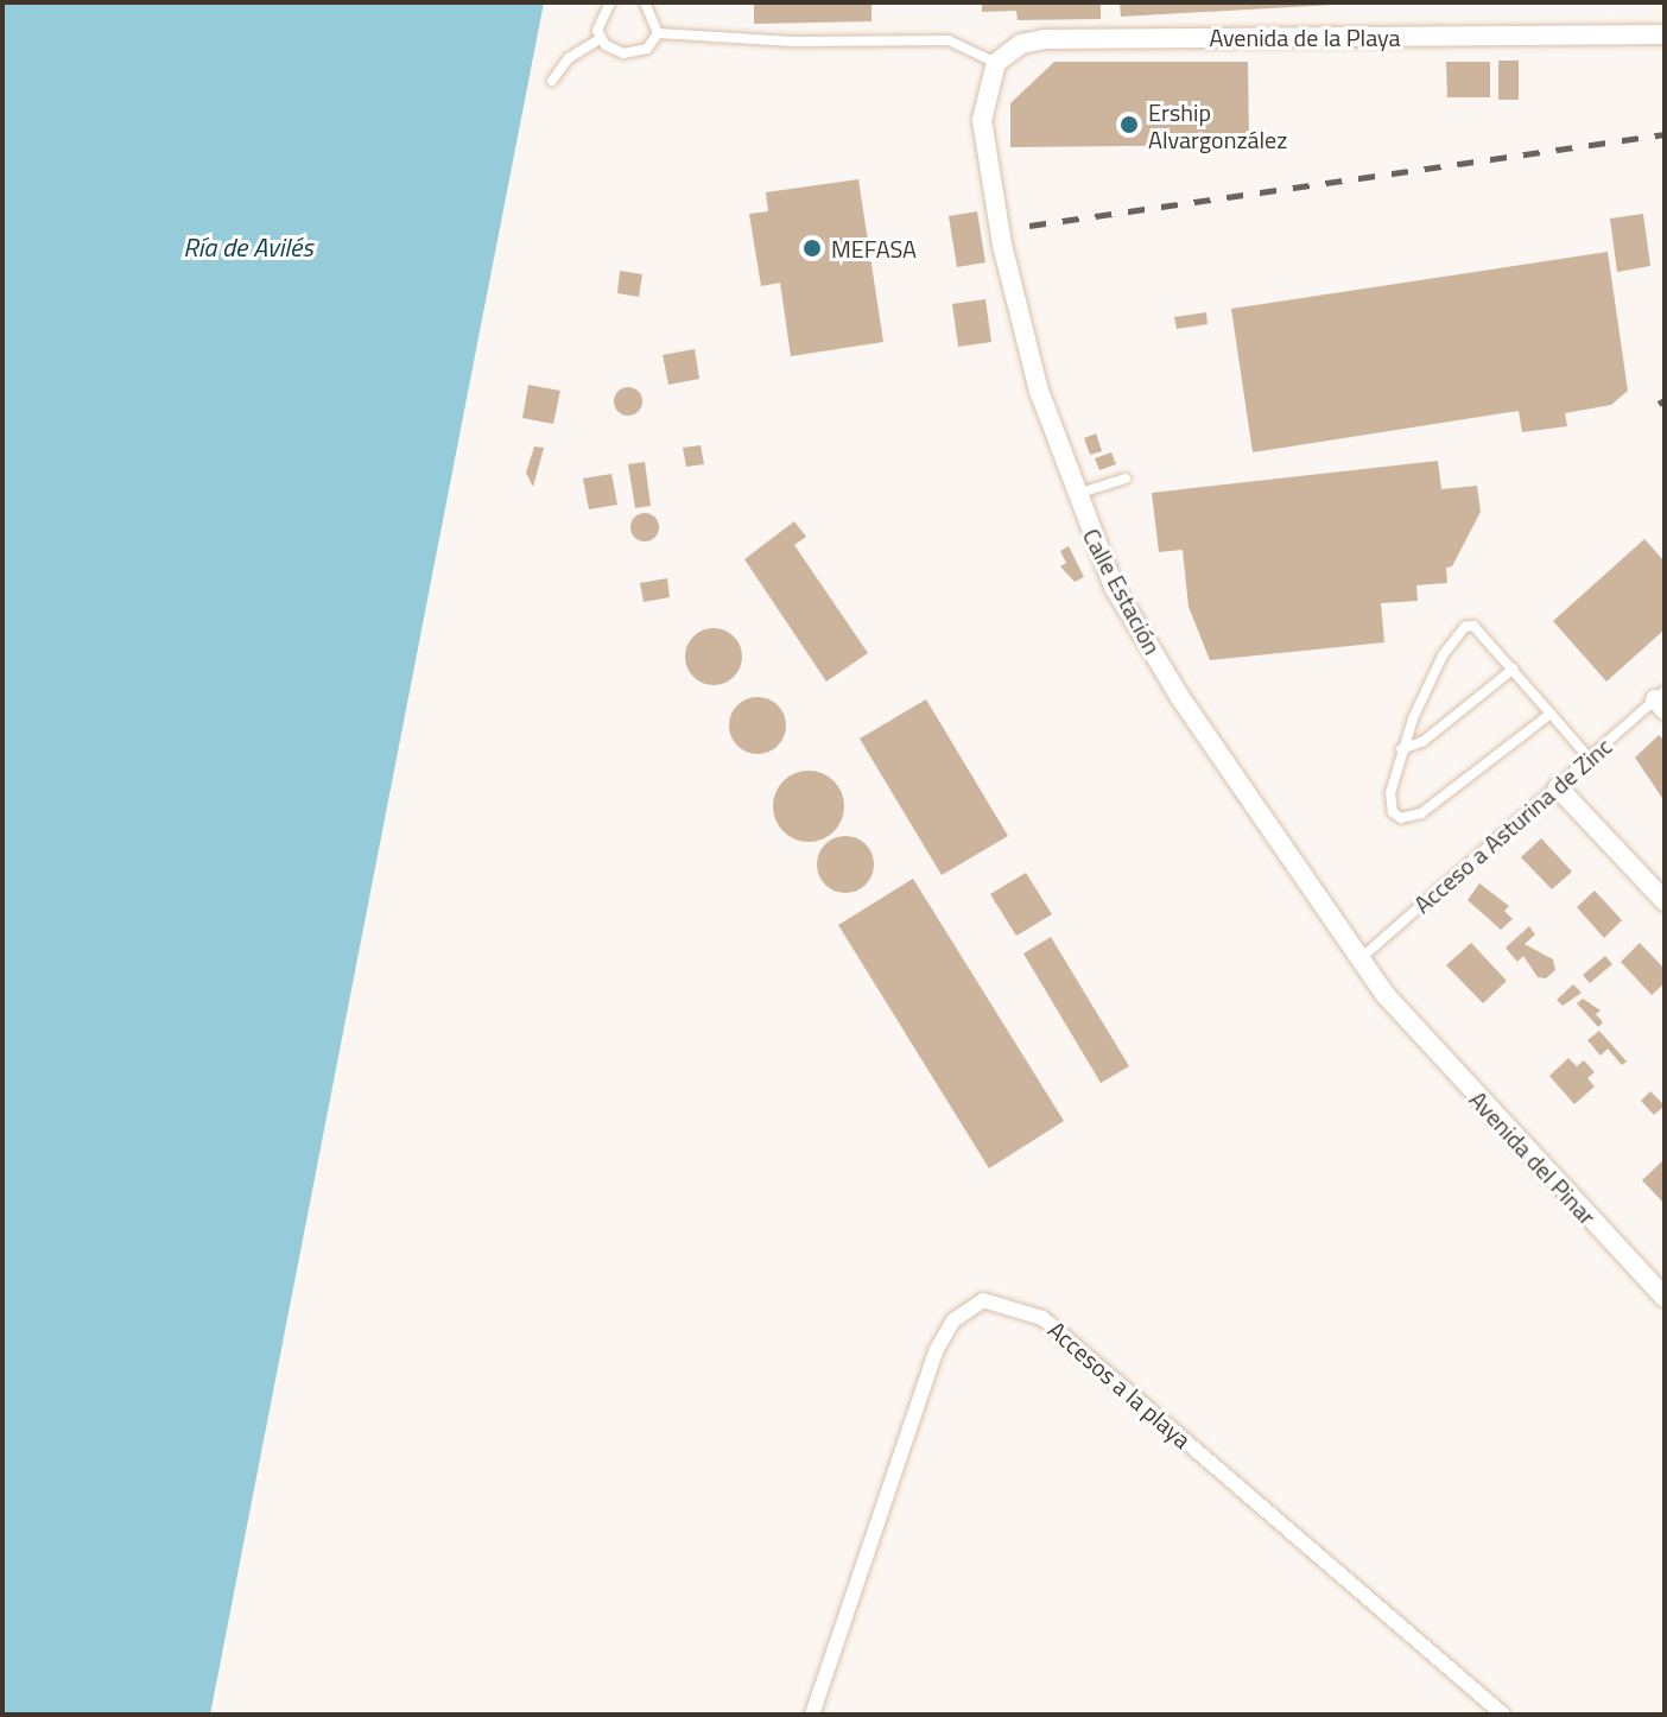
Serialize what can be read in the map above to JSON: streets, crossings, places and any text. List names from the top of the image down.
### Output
{
  "streets": {
    "street": [
      "Avenida de la Playa",
      "Calle Estación",
      "Avenida del Pinar",
      "Accesos a la playa"
    ],
    "lane": ["Acceso a Asturina de Zinc"]
  },
  "crossings": [
    ["Avenida de la Playa", "Calle Estación"],
    ["Calle Estación", "Acceso a Asturina de Zinc"],
    ["Calle Estación", "Avenida del Pinar"]
  ],
  "water": ["Ría de Avilés"],
  "places": ["Ership Alvargonzález", "MEFASA"]
}
